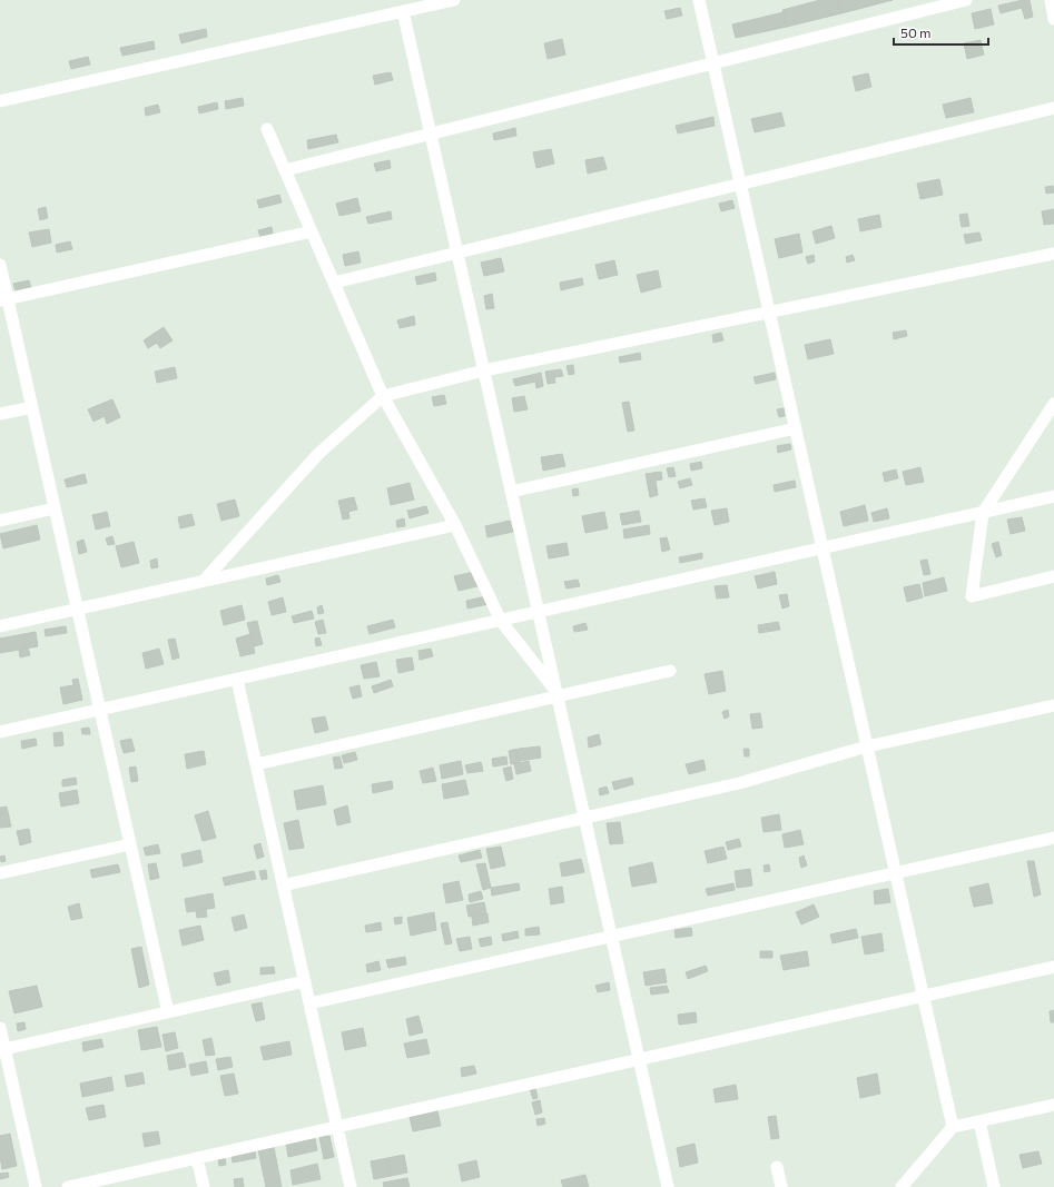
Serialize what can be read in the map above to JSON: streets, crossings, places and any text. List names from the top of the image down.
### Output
{
  "scale_bar": "50 m"
}
